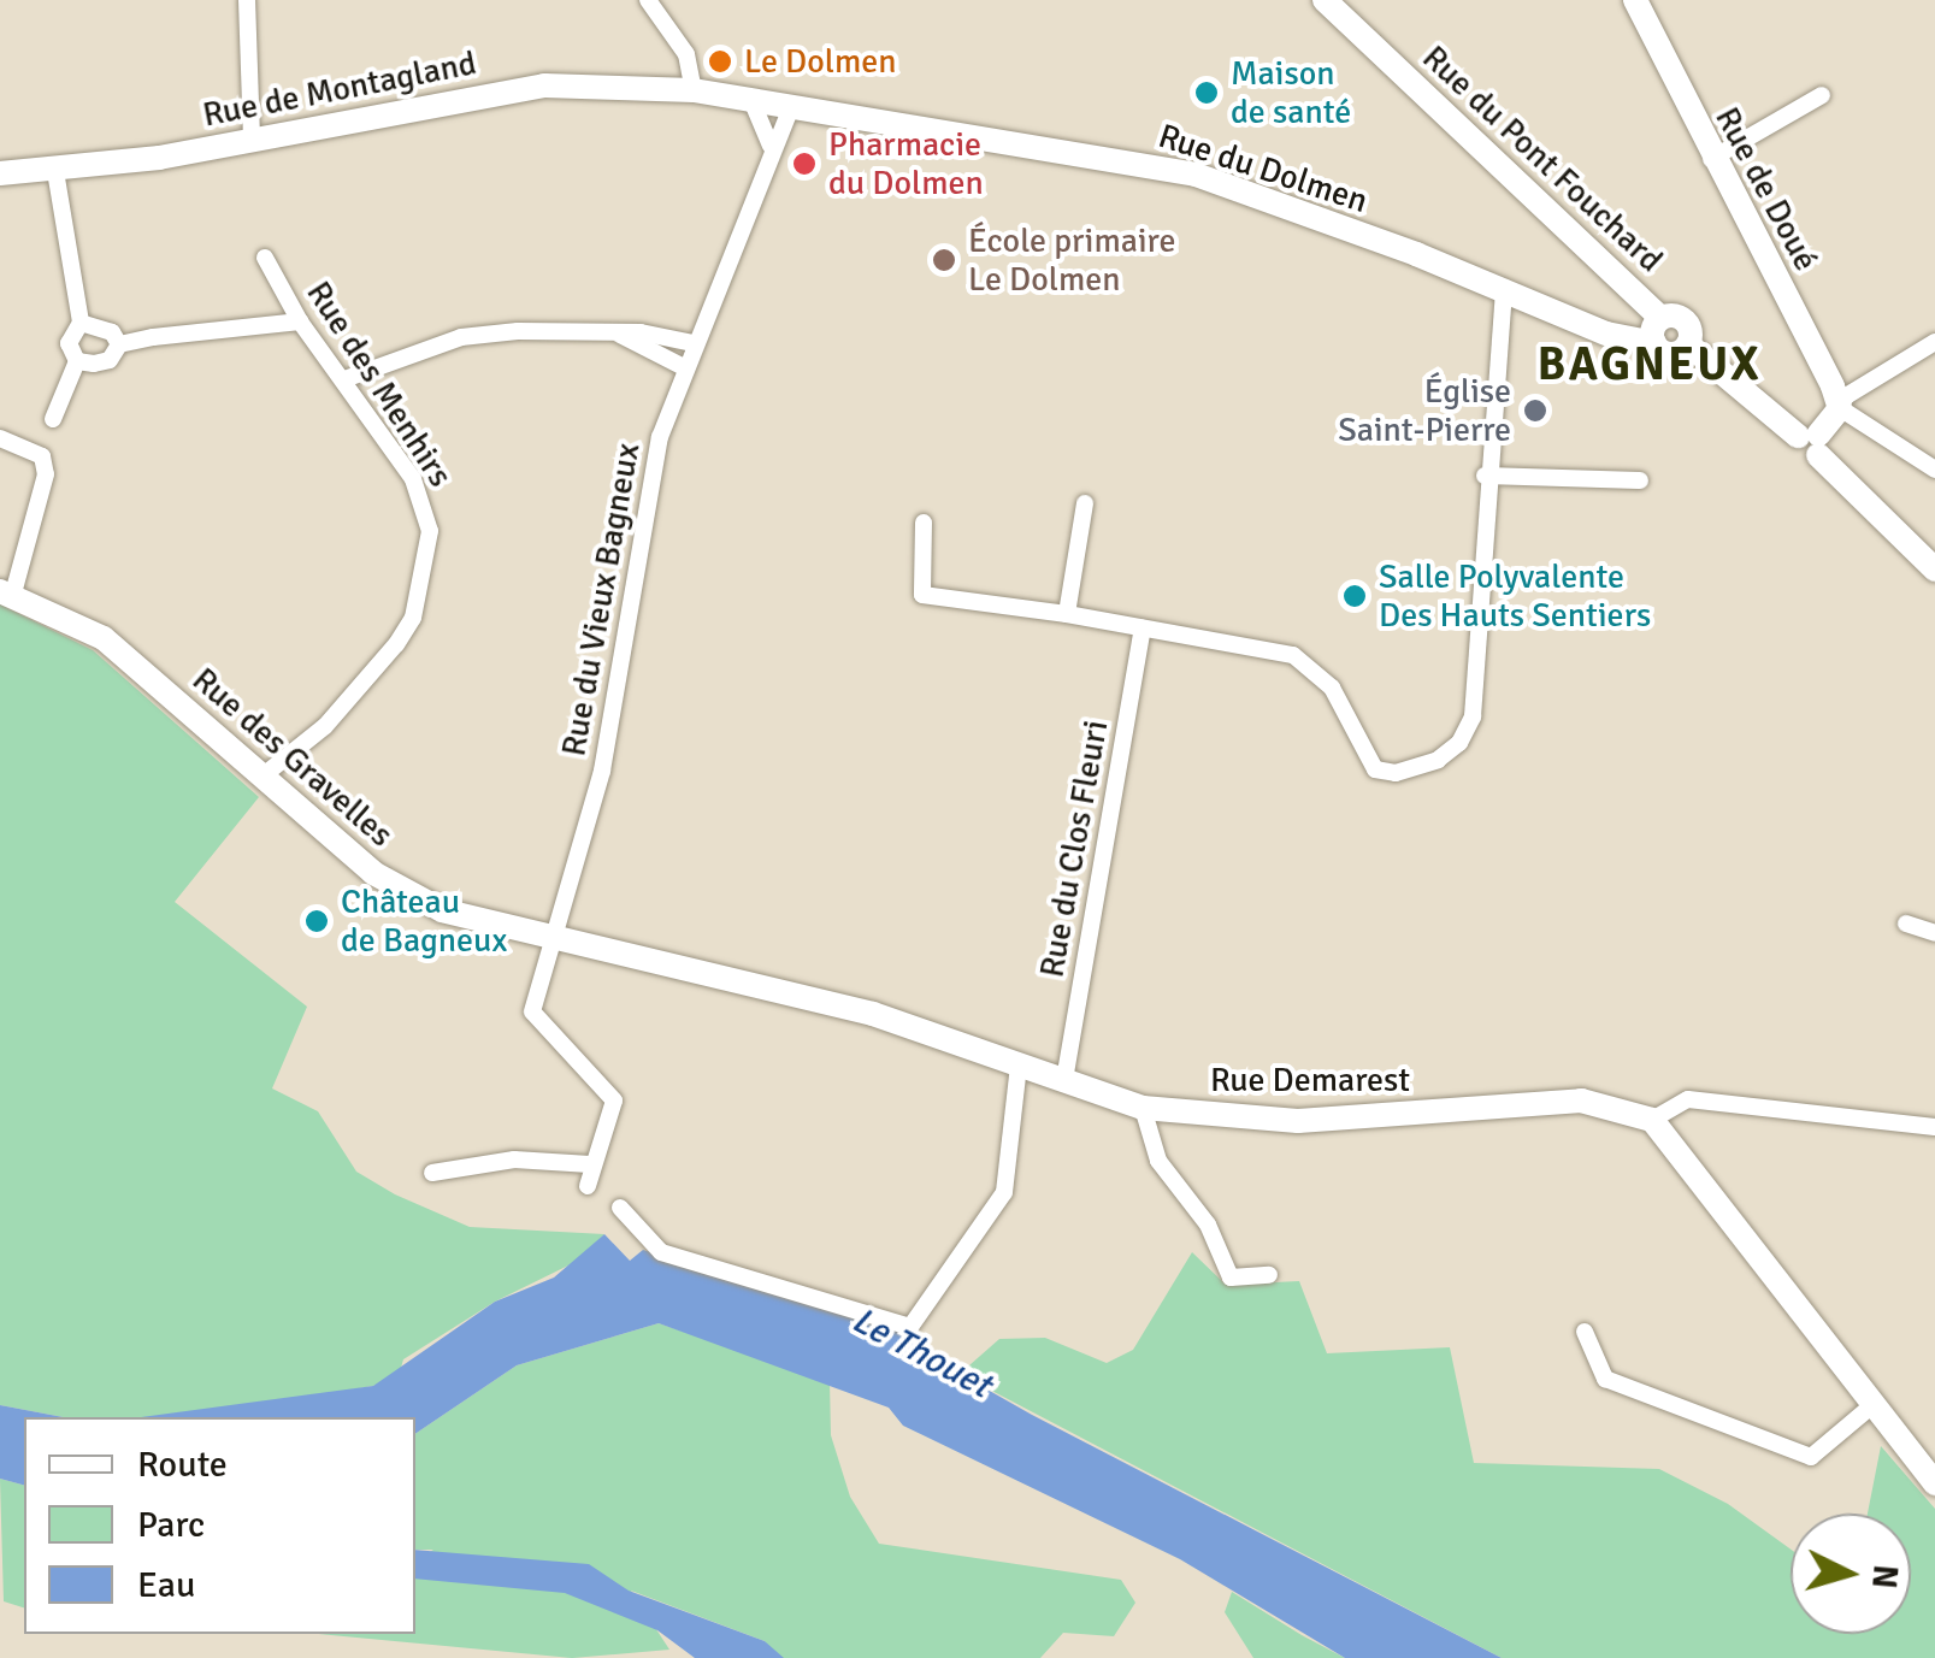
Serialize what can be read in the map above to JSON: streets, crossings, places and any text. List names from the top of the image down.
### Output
{
  "streets": {
    "street": [
      "Rue de Montagland",
      "Rue du Pont Fouchard",
      "Rue du Dolmen",
      "Rue de Doué",
      "Rue des Menhirs",
      "Rue du Vieux Bagneux",
      "Rue des Gravelles",
      "Rue du Clos Fleuri",
      "Rue Demarest"
    ]
  },
  "crossings": [
    ["Rue de Montagland", "Rue du Dolmen"],
    ["Rue du Pont Fouchard", "Rue du Dolmen"],
    ["Rue du Dolmen", "Rue du Vieux Bagneux"],
    ["Rue des Menhirs", "Rue des Gravelles"],
    ["Rue du Vieux Bagneux", "Rue des Gravelles"],
    ["Rue du Vieux Bagneux", "Rue Demarest"],
    ["Rue des Gravelles", "Rue Demarest"],
    ["Rue du Clos Fleuri", "Rue Demarest"]
  ],
  "districts": ["BAGNEUX"],
  "water": ["Le Thouet"],
  "places": [
    "Le Dolmen",
    "Maison de santé",
    "Pharmacie du Dolmen",
    "École primaire Le Dolmen",
    "Église Saint-Pierre",
    "Salle Polyvalente Des Hauts Sentiers",
    "Château de Bagneux"
  ],
  "legend": ["Route", "Parc", "Eau"],
  "north": "right"
}
